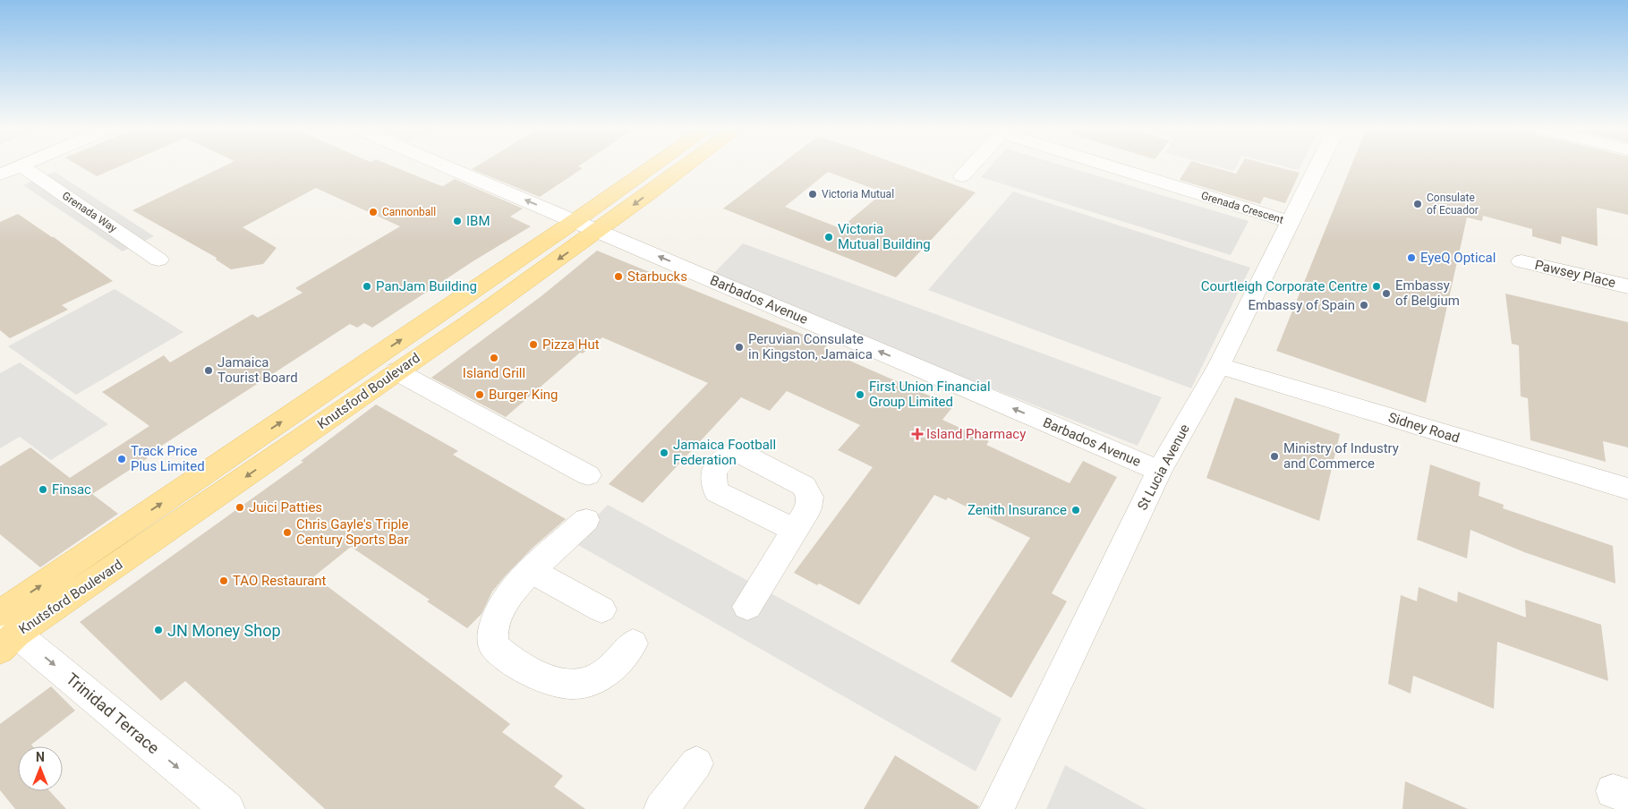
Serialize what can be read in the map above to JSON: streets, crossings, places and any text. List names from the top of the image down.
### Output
{
  "streets": {
    "main road": ["Knutsford Boulevard"],
    "street": [
      "Grenada Crescent",
      "Grenada Way",
      "Pawsey Place",
      "Barbados Avenue",
      "Sidney Road",
      "St Lucia Avenue",
      "Trinidad Terrace"
    ]
  },
  "crossings": [
    ["Grenada Crescent", "St Lucia Avenue"],
    ["Barbados Avenue", "Knutsford Boulevard"],
    ["Barbados Avenue", "St Lucia Avenue"],
    ["Knutsford Boulevard", "Trinidad Terrace"],
    ["Sidney Road", "St Lucia Avenue"]
  ],
  "one_way": ["Barbados Avenue", "Trinidad Terrace"],
  "places": {
    "other": [
      "Victoria Mutual",
      "Consulate of Ecuador",
      "Cannonball",
      "IBM",
      "Victoria Mutual Building",
      "EyeQ Optical",
      "Starbucks",
      "PanJam Building",
      "Courtleigh Corporate Centre",
      "Embassy of Belgium",
      "Embassy of Spain",
      "Pizza Hut",
      "Peruvian Consulate in Kingston, Jamaica",
      "Island Grill",
      "Jamaica Tourist Board",
      "Burger King",
      "First Union Financial Group Limited",
      "Jamaica Football Federation",
      "Ministry of Industry and Commerce",
      "Track Price Plus Limited",
      "Finsac",
      "Juici Patties",
      "Zenith Insurance",
      "Chris Gayle's Triple Century Sports Bar",
      "TAO Restaurant",
      "JN Money Shop"
    ],
    "health": ["Island Pharmacy"]
  },
  "north": "top"
}
